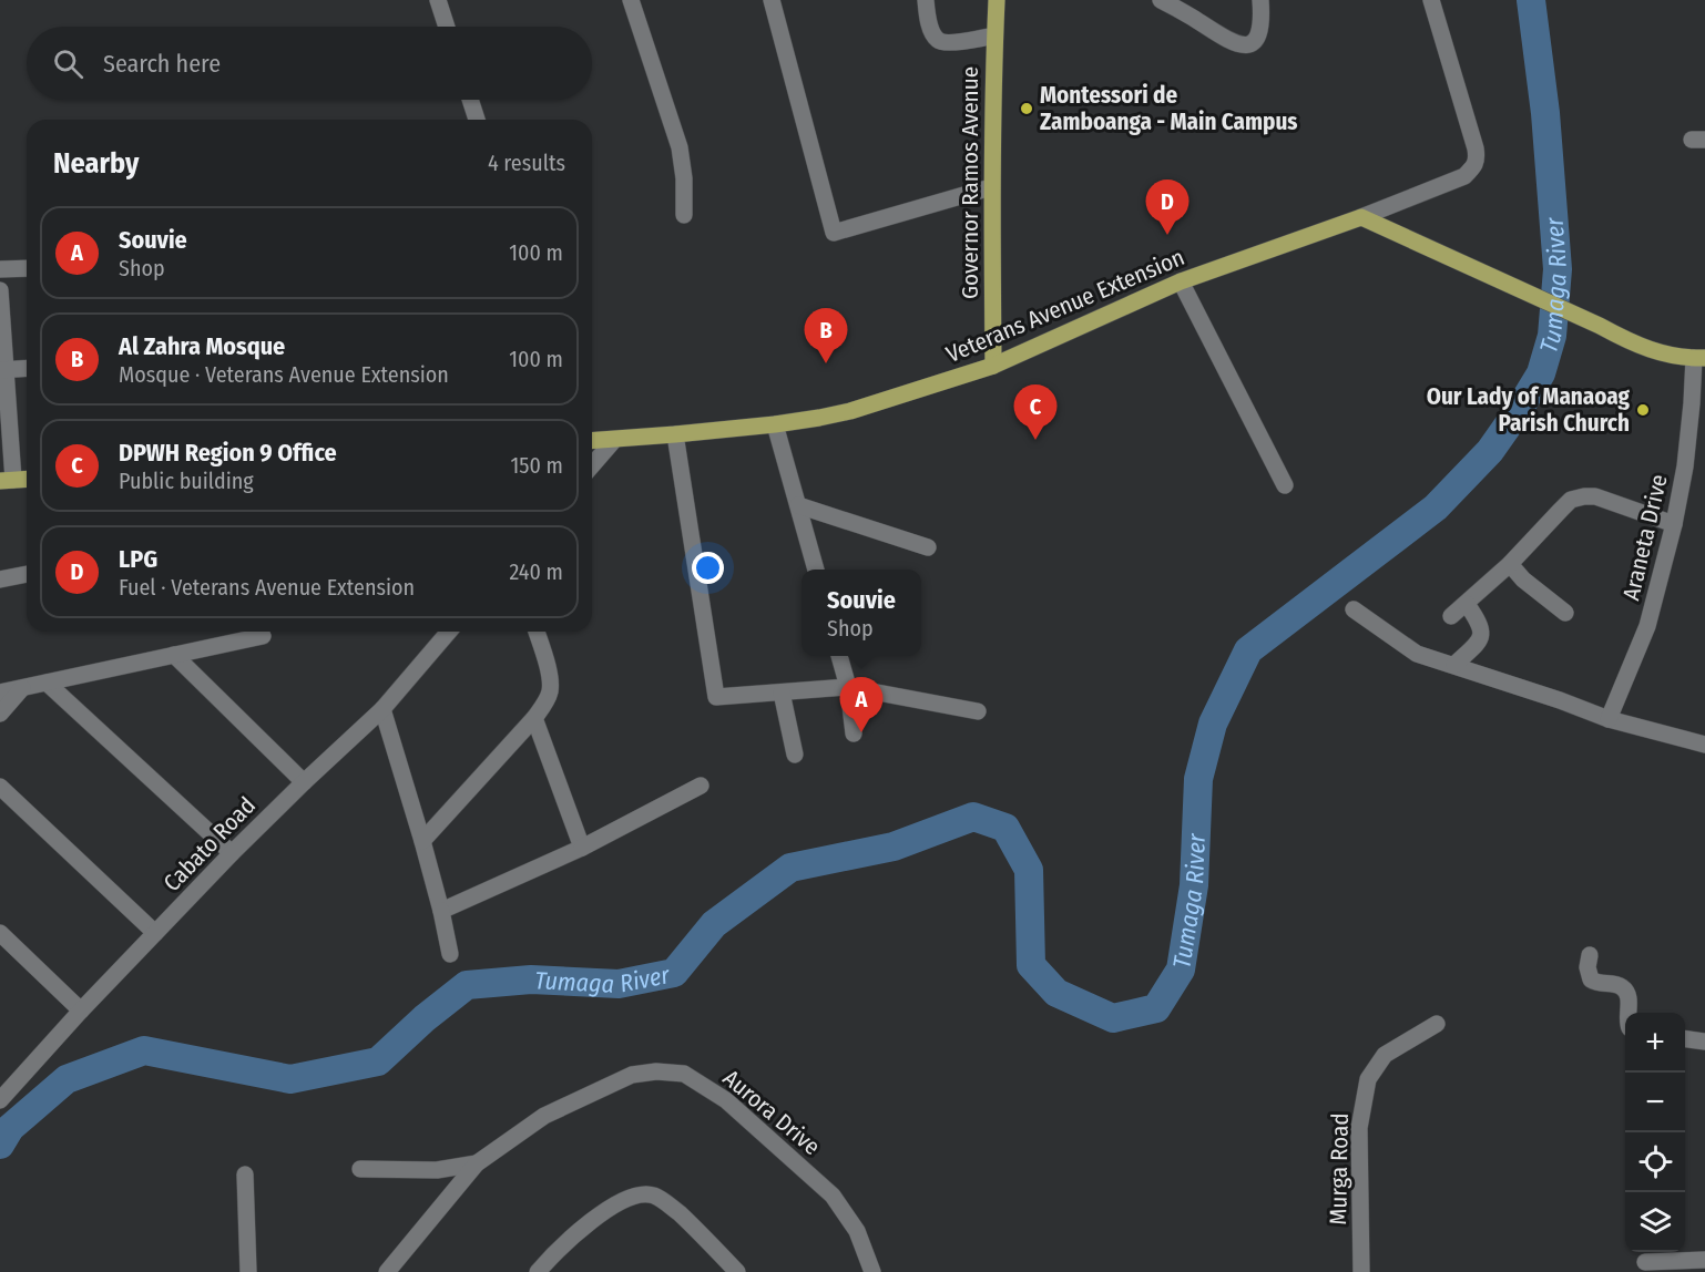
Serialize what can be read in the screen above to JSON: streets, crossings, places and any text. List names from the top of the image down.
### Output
{
  "streets": {
    "main road": ["Governor Ramos Avenue", "Veterans Avenue Extension"],
    "street": [
      "Araneta Drive",
      "Cabato Road",
      "Aurora Drive",
      "Murga Road"
    ]
  },
  "crossings": [
    ["Governor Ramos Avenue", "Veterans Avenue Extension"]
  ],
  "water": ["Tumaga River"],
  "places": ["Montessori de Zamboanga - Main Campus", "Our Lady of Manaoag Parish Church"],
  "page": {
    "search": "Search here",
    "heading": ["Nearby", "4 results"],
    "pins": [
      "D",
      "B",
      "C",
      "A"
    ],
    "list": [
      {
        "mark": "A",
        "name": "Souvie",
        "note": "Shop",
        "value": "100 m"
      },
      {
        "mark": "B",
        "name": "Al Zahra Mosque",
        "note": "Mosque · Veterans Avenue Extension",
        "value": "100 m"
      },
      {
        "mark": "C",
        "name": "DPWH Region 9 Office",
        "note": "Public building",
        "value": "150 m"
      },
      {
        "mark": "D",
        "name": "LPG",
        "note": "Fuel · Veterans Avenue Extension",
        "value": "240 m"
      }
    ],
    "popup": ["Souvie", "Shop"],
    "map_buttons": ["+", "−"]
  }
}
